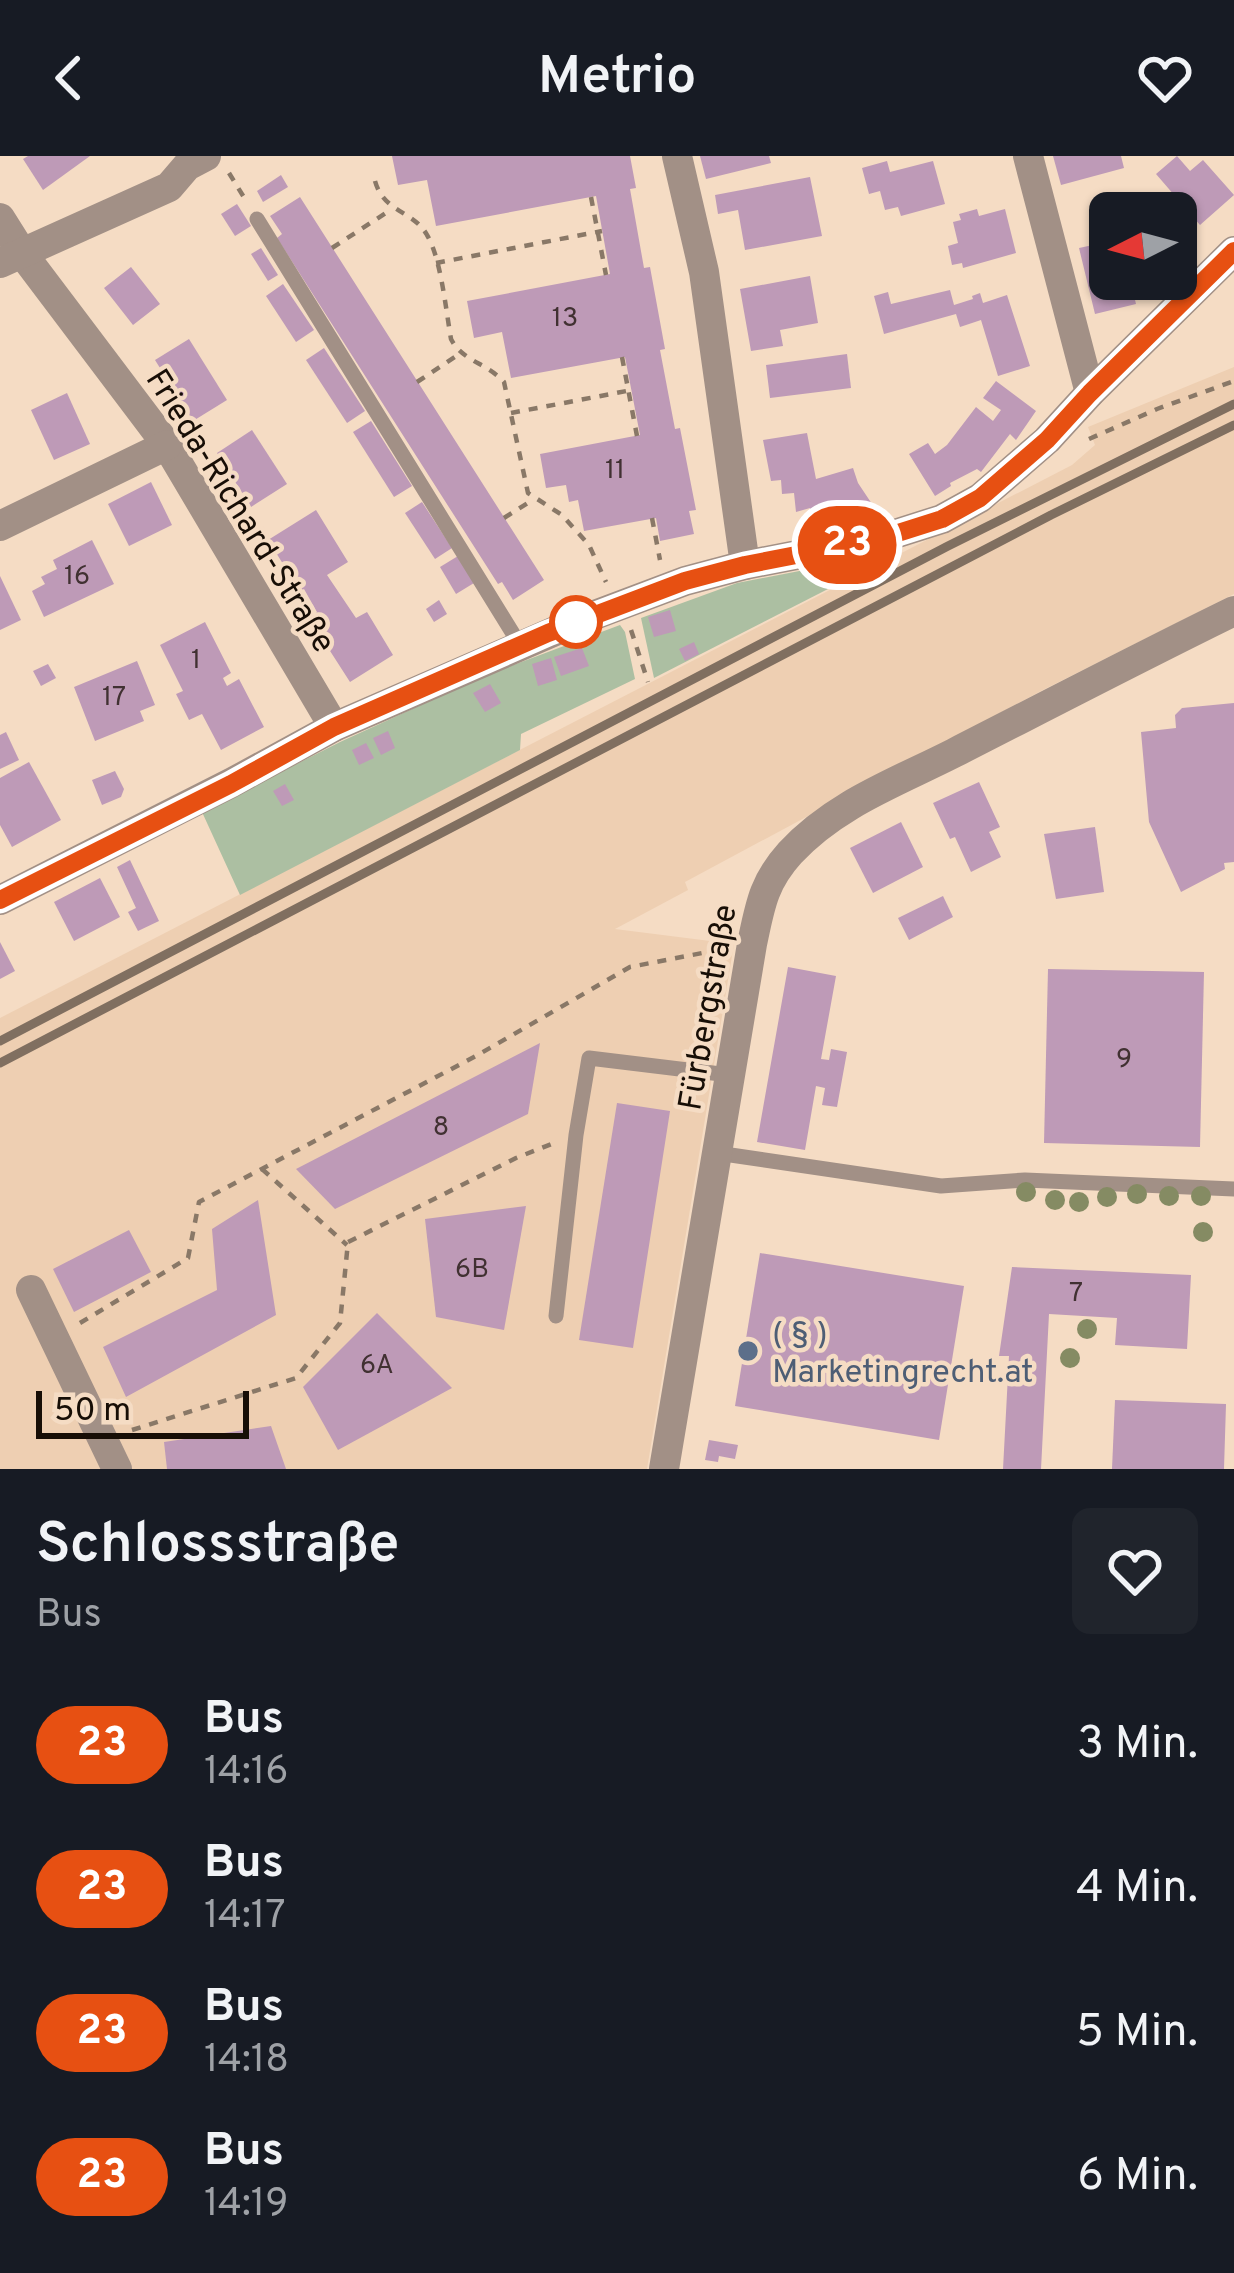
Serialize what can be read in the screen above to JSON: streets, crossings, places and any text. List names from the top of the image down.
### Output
{
  "streets": {
    "street": ["Frieda-Richard-Straße", "Fürbergstraße"]
  },
  "places": ["( § ) Marketingrecht.at"],
  "lines": ["bus line 23"],
  "house_numbers": [
    "13",
    "11",
    "16",
    "1",
    "17",
    "9",
    "8",
    "6B",
    "7",
    "6A"
  ],
  "scale_bar": "50 m",
  "north": "left",
  "page": {
    "header": "Metrio",
    "on_map": "23",
    "scale": "50 m",
    "heading": ["Schlossstraße", "Bus"],
    "list": [
      {
        "mark": "23",
        "name": "Bus",
        "note": "14:16",
        "value": "3 Min."
      },
      {
        "mark": "23",
        "name": "Bus",
        "note": "14:17",
        "value": "4 Min."
      },
      {
        "mark": "23",
        "name": "Bus",
        "note": "14:18",
        "value": "5 Min."
      },
      {
        "mark": "23",
        "name": "Bus",
        "note": "14:19",
        "value": "6 Min."
      }
    ]
  }
}
